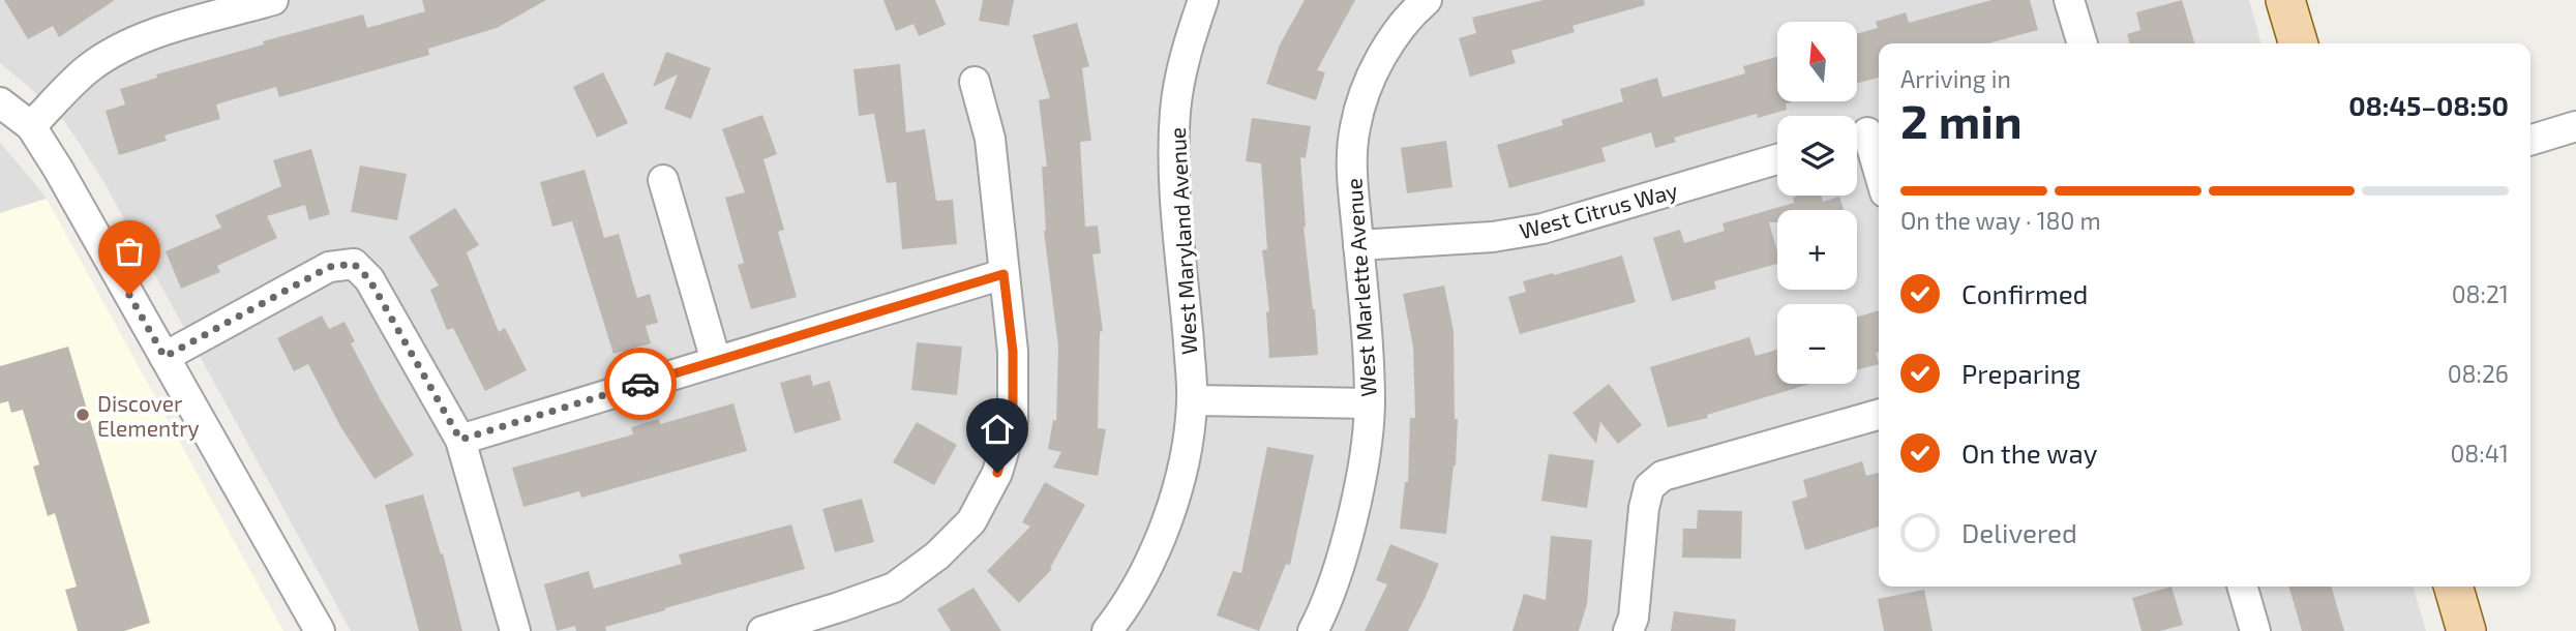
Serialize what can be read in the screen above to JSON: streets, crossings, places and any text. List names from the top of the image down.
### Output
{
  "streets": {
    "street": ["West Citrus Way", "West Maryland Avenue", "West Marlette Avenue"]
  },
  "crossings": [
    ["West Citrus Way", "West Marlette Avenue"]
  ],
  "places": ["Discover Elementry"],
  "north": "top",
  "page": {
    "map_buttons": ["+", "−"],
    "heading": ["2 min", "Arriving in", "08:45–08:50"],
    "bar": "On the way · 180 m",
    "list": [
      ["Confirmed", "08:21"],
      ["Preparing", "08:26"],
      ["On the way", "08:41"],
      "Delivered"
    ]
  }
}
